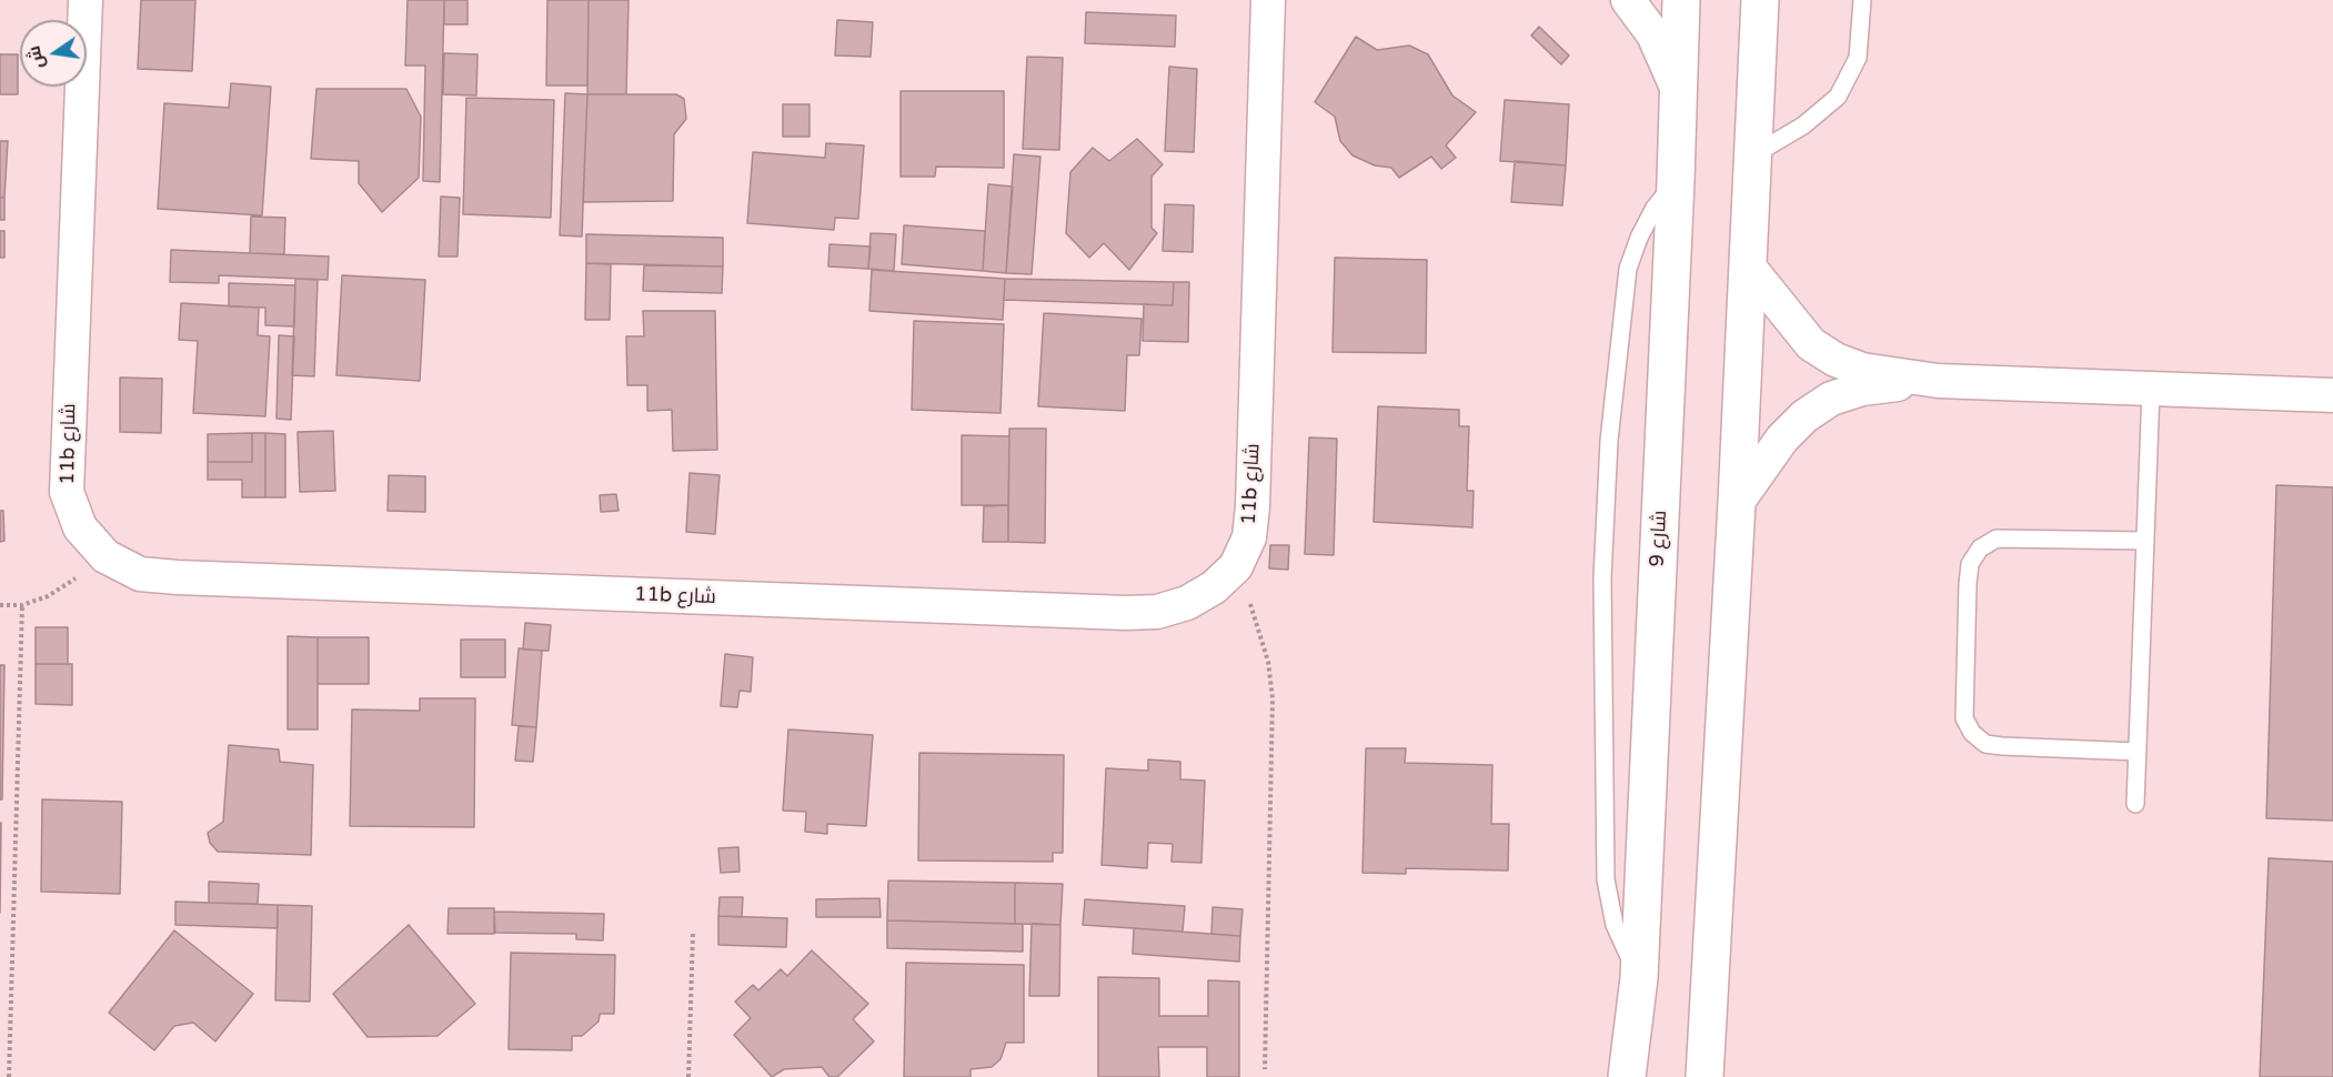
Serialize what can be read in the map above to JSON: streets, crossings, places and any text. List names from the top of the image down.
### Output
{
  "streets": {
    "street": ["11b شارع", "شارع 9"]
  },
  "north": "left"
}
